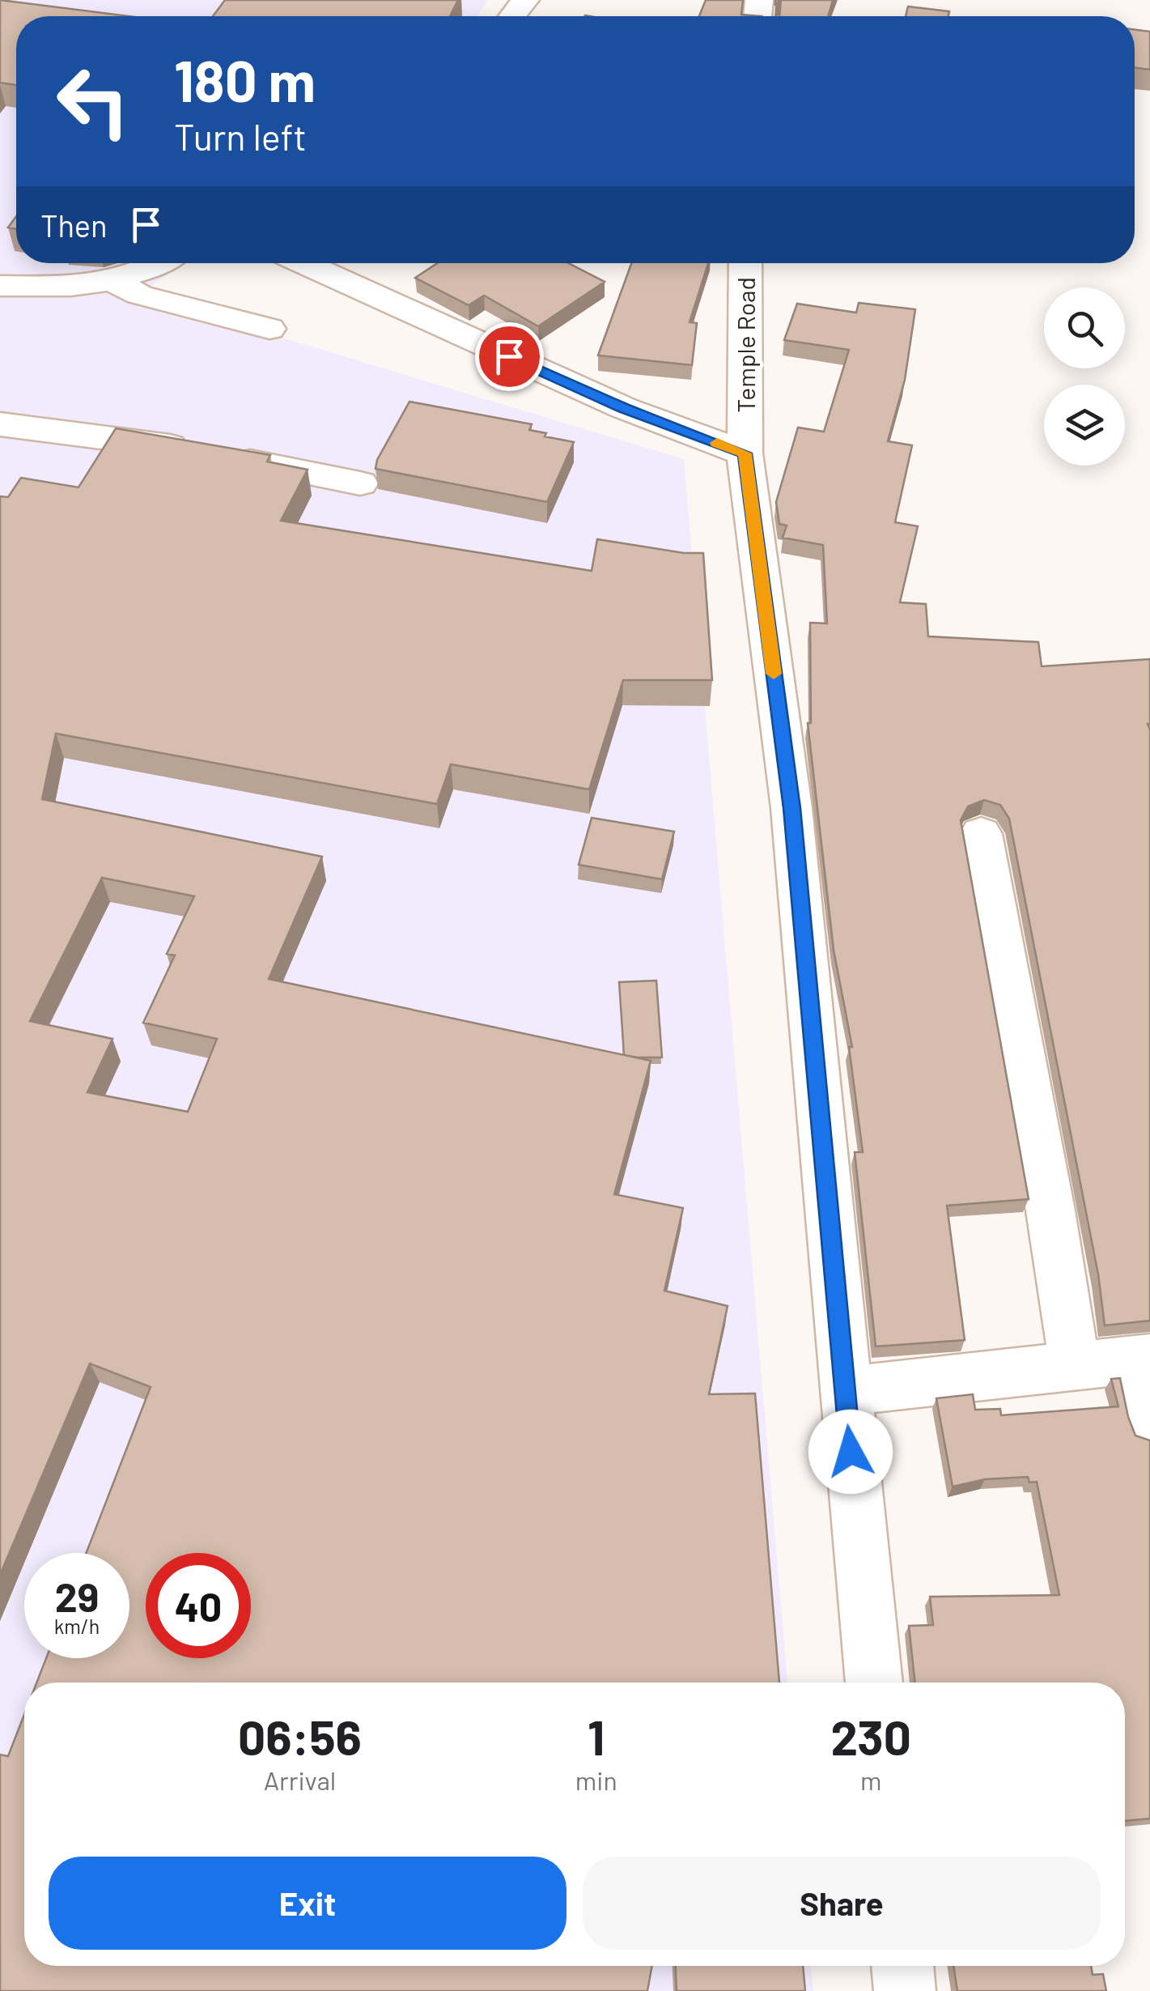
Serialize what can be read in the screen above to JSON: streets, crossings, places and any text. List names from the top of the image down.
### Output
{
  "streets": {
    "street": ["Temple Road"]
  },
  "page": {
    "turn": ["180 m", "Turn left"],
    "then": "Then",
    "speed": "29 km/h",
    "limit": "40",
    "eta": [
      "06:56",
      "Arrival",
      "1",
      "min",
      "230",
      "m"
    ],
    "buttons": ["Exit", "Share"]
  }
}
